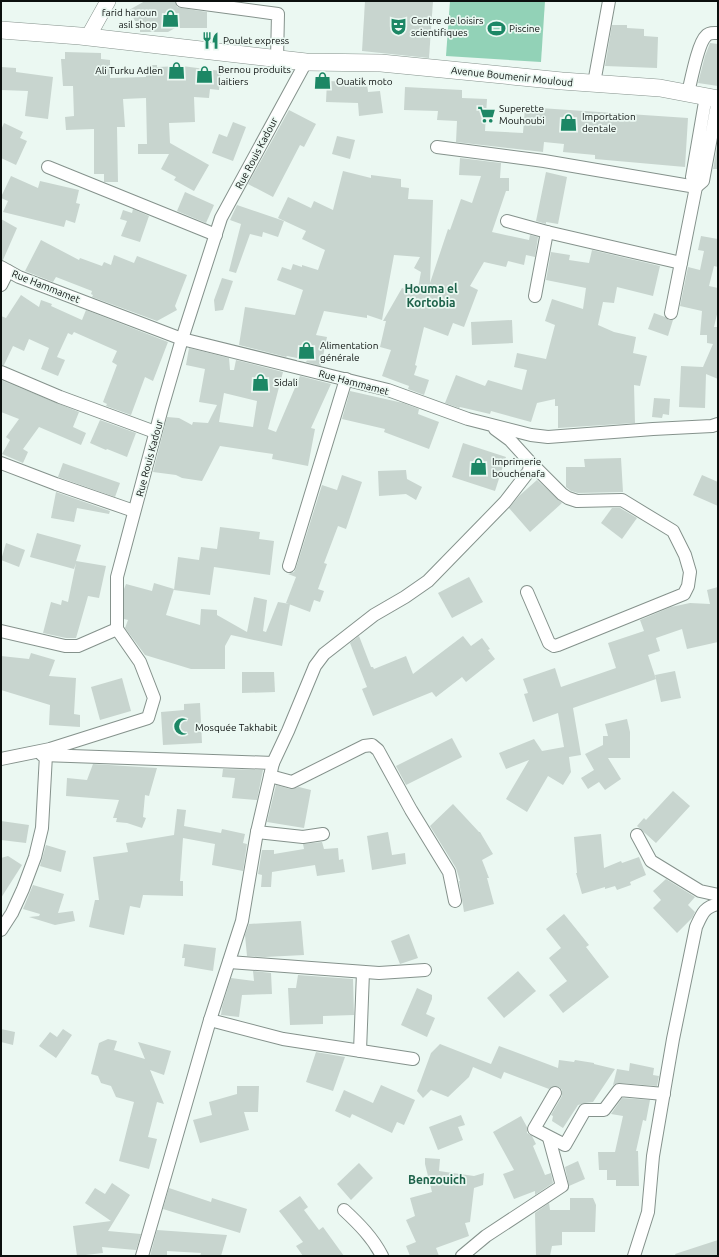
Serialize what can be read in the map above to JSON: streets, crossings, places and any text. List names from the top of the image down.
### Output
{
  "streets": {
    "main road": ["Avenue Boumenir Mouloud"],
    "street": ["Rue Rouis Kadour", "Rue Hammamet"]
  },
  "crossings": [
    ["Avenue Boumenir Mouloud", "Rue Rouis Kadour"],
    ["Rue Rouis Kadour", "Rue Hammamet"]
  ],
  "districts": ["Houma el Kortobia", "Benzouich"],
  "places": {
    "shop": [
      "farid haroun asil shop",
      "Ali Turku Adlen",
      "Bernou produits laitiers",
      "Ouatik moto",
      "Importation dentale",
      "Alimentation générale",
      "Sidali",
      "Imprimerie bouchenafa"
    ],
    "theatre": ["Centre de loisirs scientifiques"],
    "sports": ["Piscine"],
    "restaurant": ["Poulet express"],
    "supermarket": ["Superette Mouhoubi"],
    "mosque": ["Mosquée Takhabit"]
  }
}
